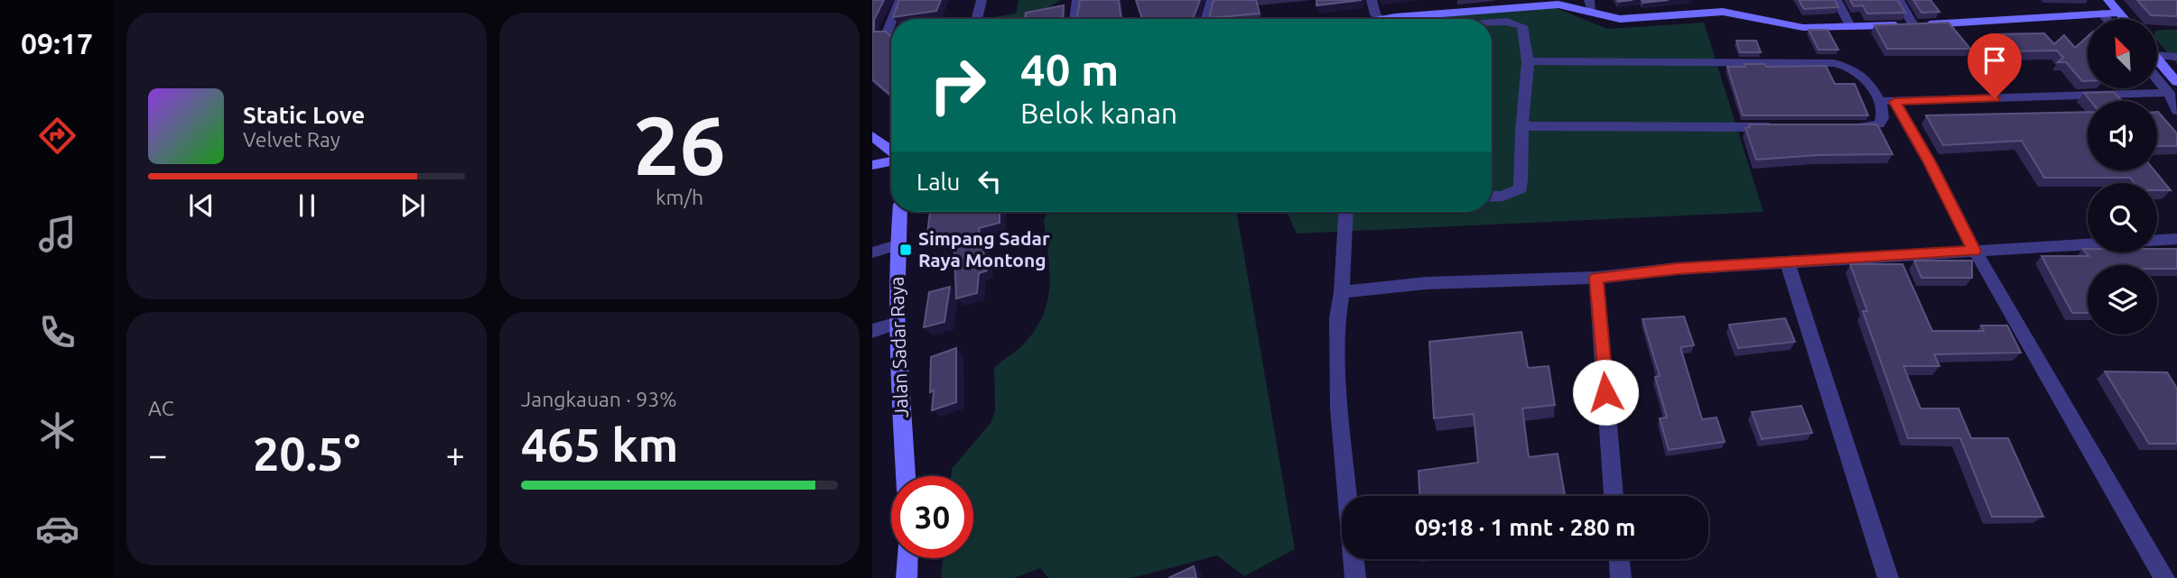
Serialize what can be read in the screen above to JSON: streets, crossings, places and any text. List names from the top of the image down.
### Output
{
  "streets": {
    "street": ["Jalan Sadar Raya"]
  },
  "places": {
    "transit": ["Simpang Sadar Raya Montong"]
  },
  "north": "top left",
  "page": {
    "tabs": "09:17",
    "tile": [
      ["26", "km/h"],
      "AC",
      ["Jangkauan · 93%", "465 km"]
    ],
    "turn": ["40 m", "Belok kanan"],
    "song": ["Static Love", "Velvet Ray"],
    "then": "Lalu",
    "heat": ["−", "20.5°", "+"],
    "limit": "30",
    "trip": "09:18 · 1 mnt · 280 m"
  }
}
